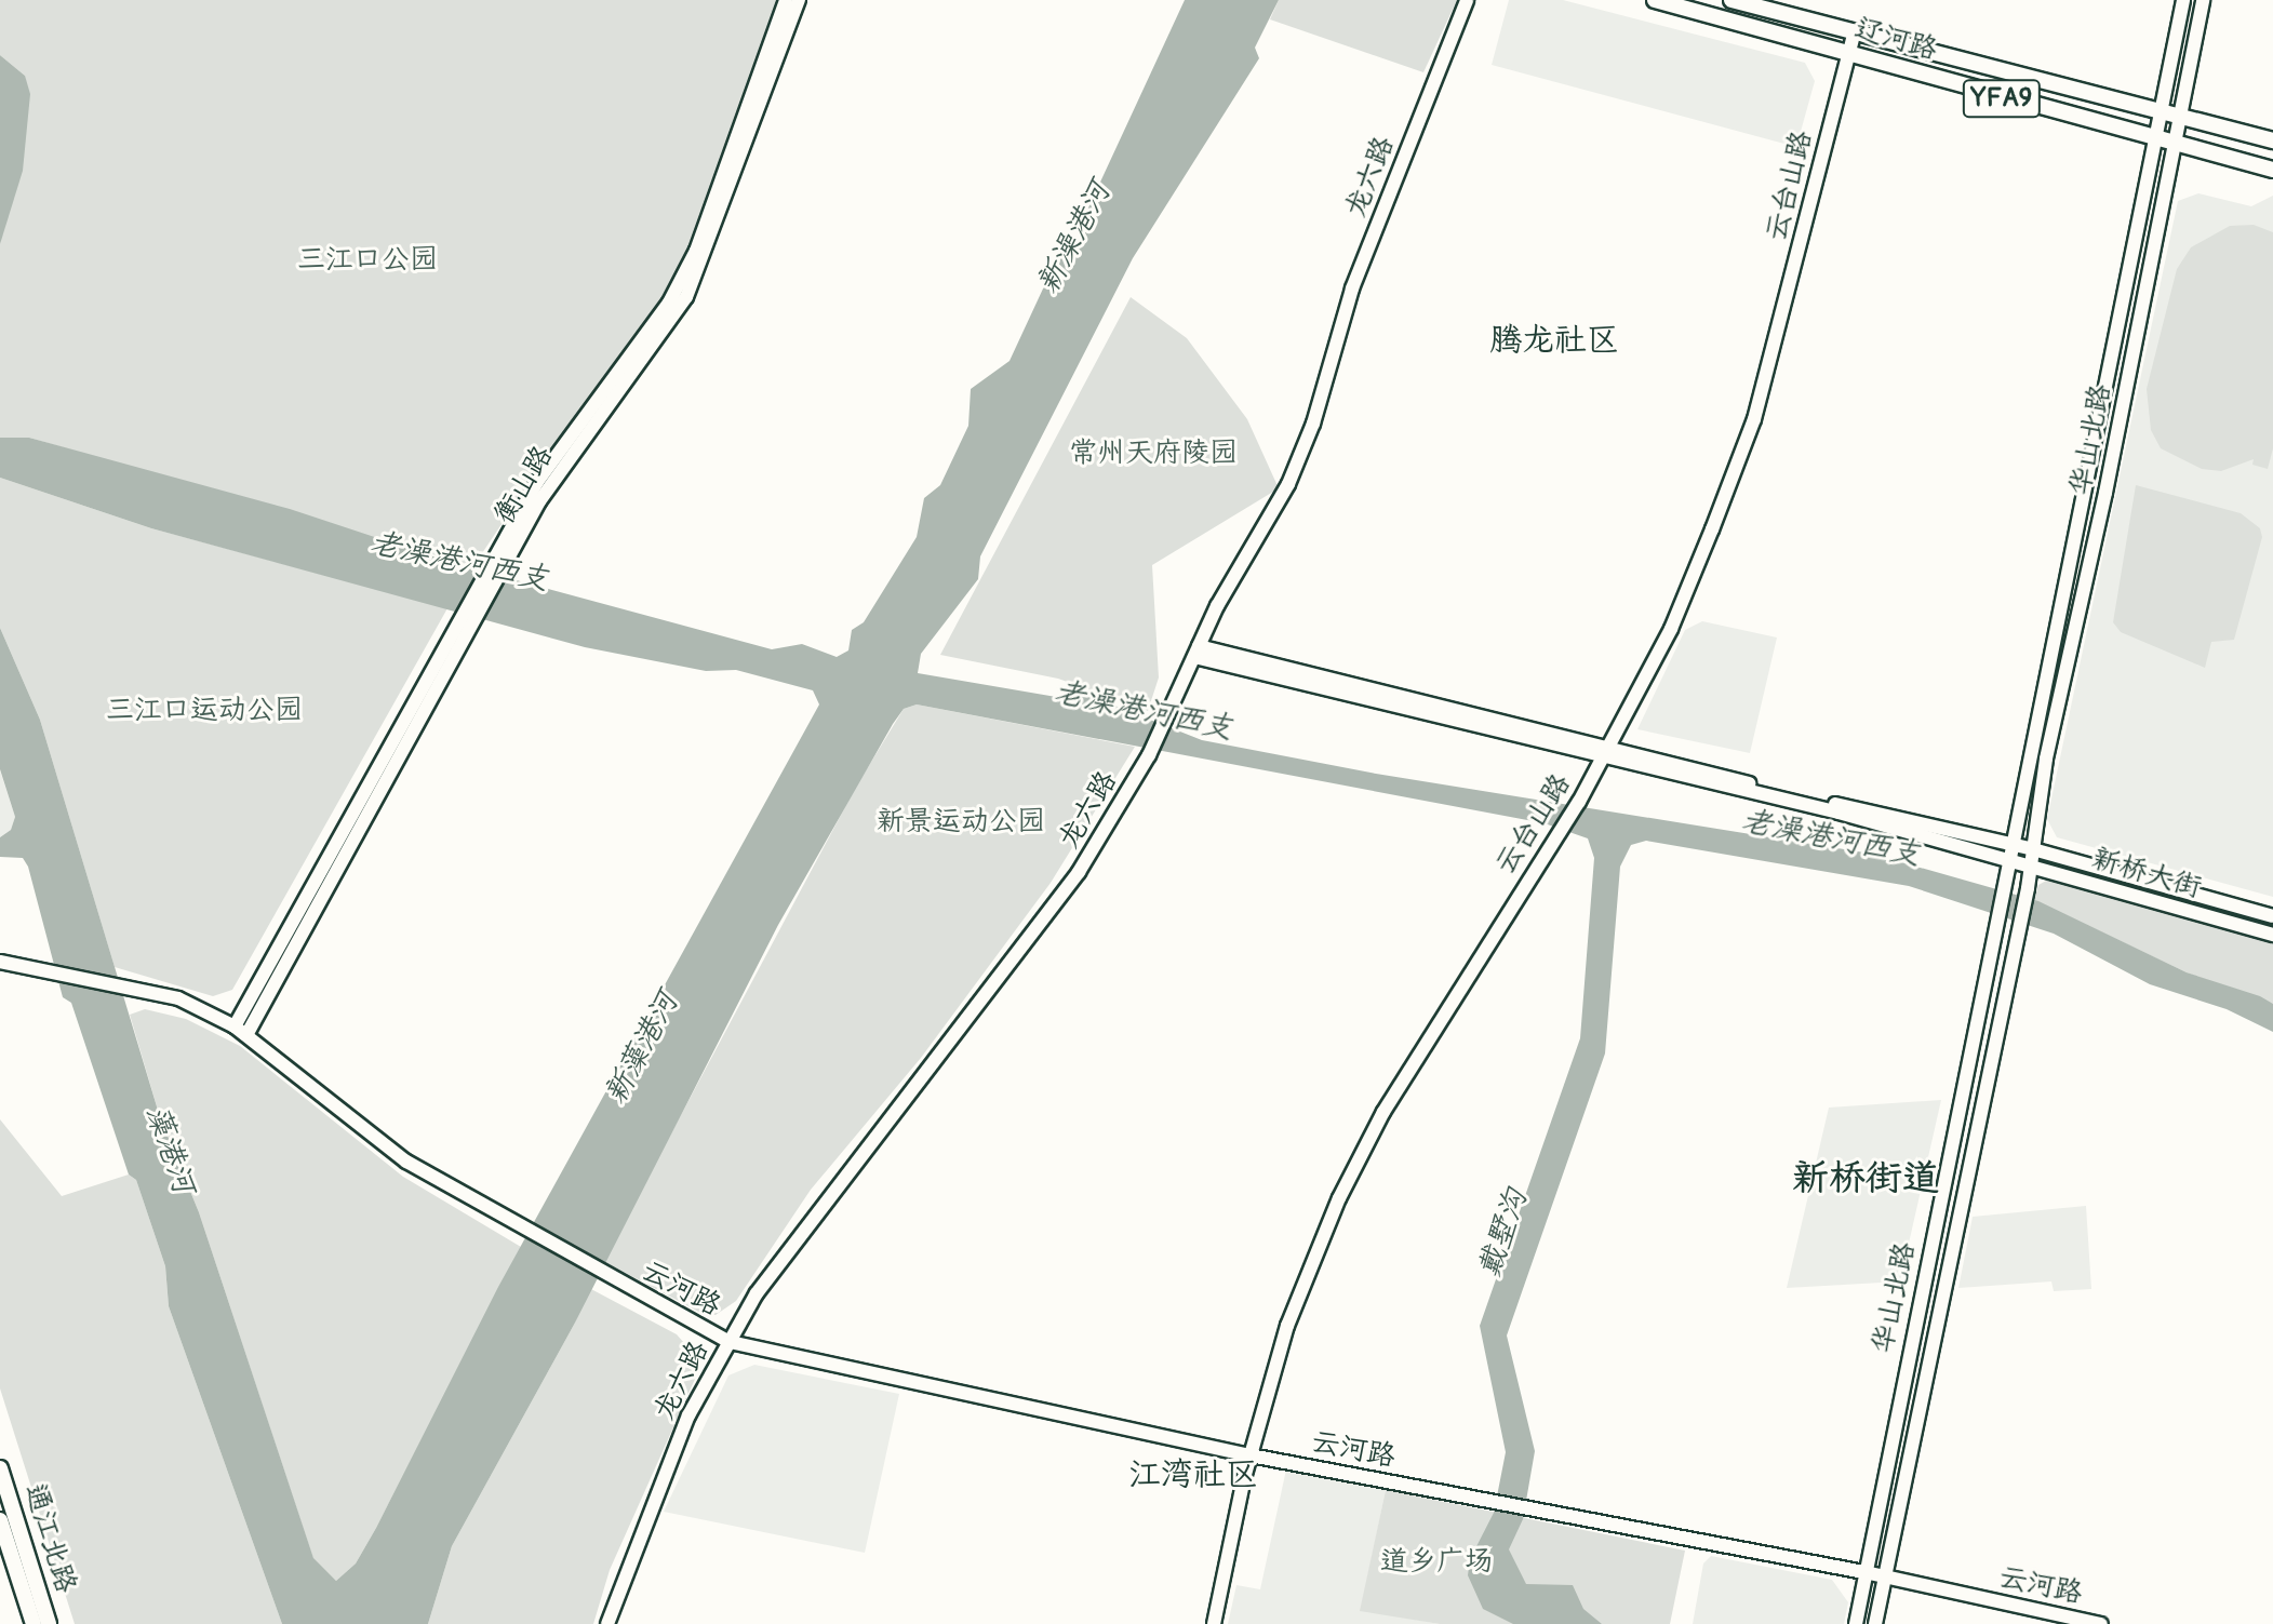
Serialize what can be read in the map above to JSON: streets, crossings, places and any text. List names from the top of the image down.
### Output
{
  "streets": {
    "main road": ["辽河路", "YFA9", "通江北路"],
    "street": [
      "龙六路",
      "云台山路",
      "华山北路",
      "衡山路",
      "新桥大街",
      "云河路"
    ]
  },
  "crossings": [
    ["辽河路", "云台山路"],
    ["辽河路", "华山北路"],
    ["龙六路", "云河路"],
    ["云台山路", "新桥大街"],
    ["云台山路", "云河路"],
    ["华山北路", "新桥大街"],
    ["华山北路", "云河路"],
    ["衡山路", "云河路"]
  ],
  "districts": ["腾龙社区", "新桥街道", "江湾社区"],
  "water": [
    "新澡港河",
    "老澡港河西支",
    "新藻港河",
    "藻港河",
    "戴墅沟"
  ],
  "parks": [
    "三江口公园",
    "常州天府陵园",
    "三江口运动公园",
    "新景运动公园",
    "道乡广场"
  ]
}
